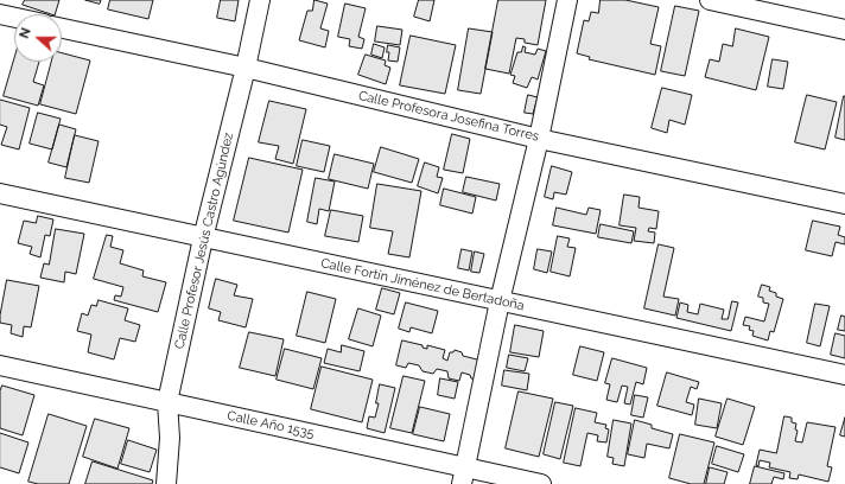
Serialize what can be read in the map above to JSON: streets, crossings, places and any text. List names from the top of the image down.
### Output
{
  "streets": {
    "street": [
      "Calle Profesora Josefina Torres",
      "Calle Profesor Jesús Castro Agúndez",
      "Calle Fortín Jiménez de Bertadoña",
      "Calle Año 1535"
    ]
  },
  "crossings": [
    ["Calle Profesora Josefina Torres", "Calle Profesor Jesús Castro Agúndez"],
    ["Calle Profesor Jesús Castro Agúndez", "Calle Fortín Jiménez de Bertadoña"],
    ["Calle Profesor Jesús Castro Agúndez", "Calle Año 1535"]
  ],
  "north": "left"
}
